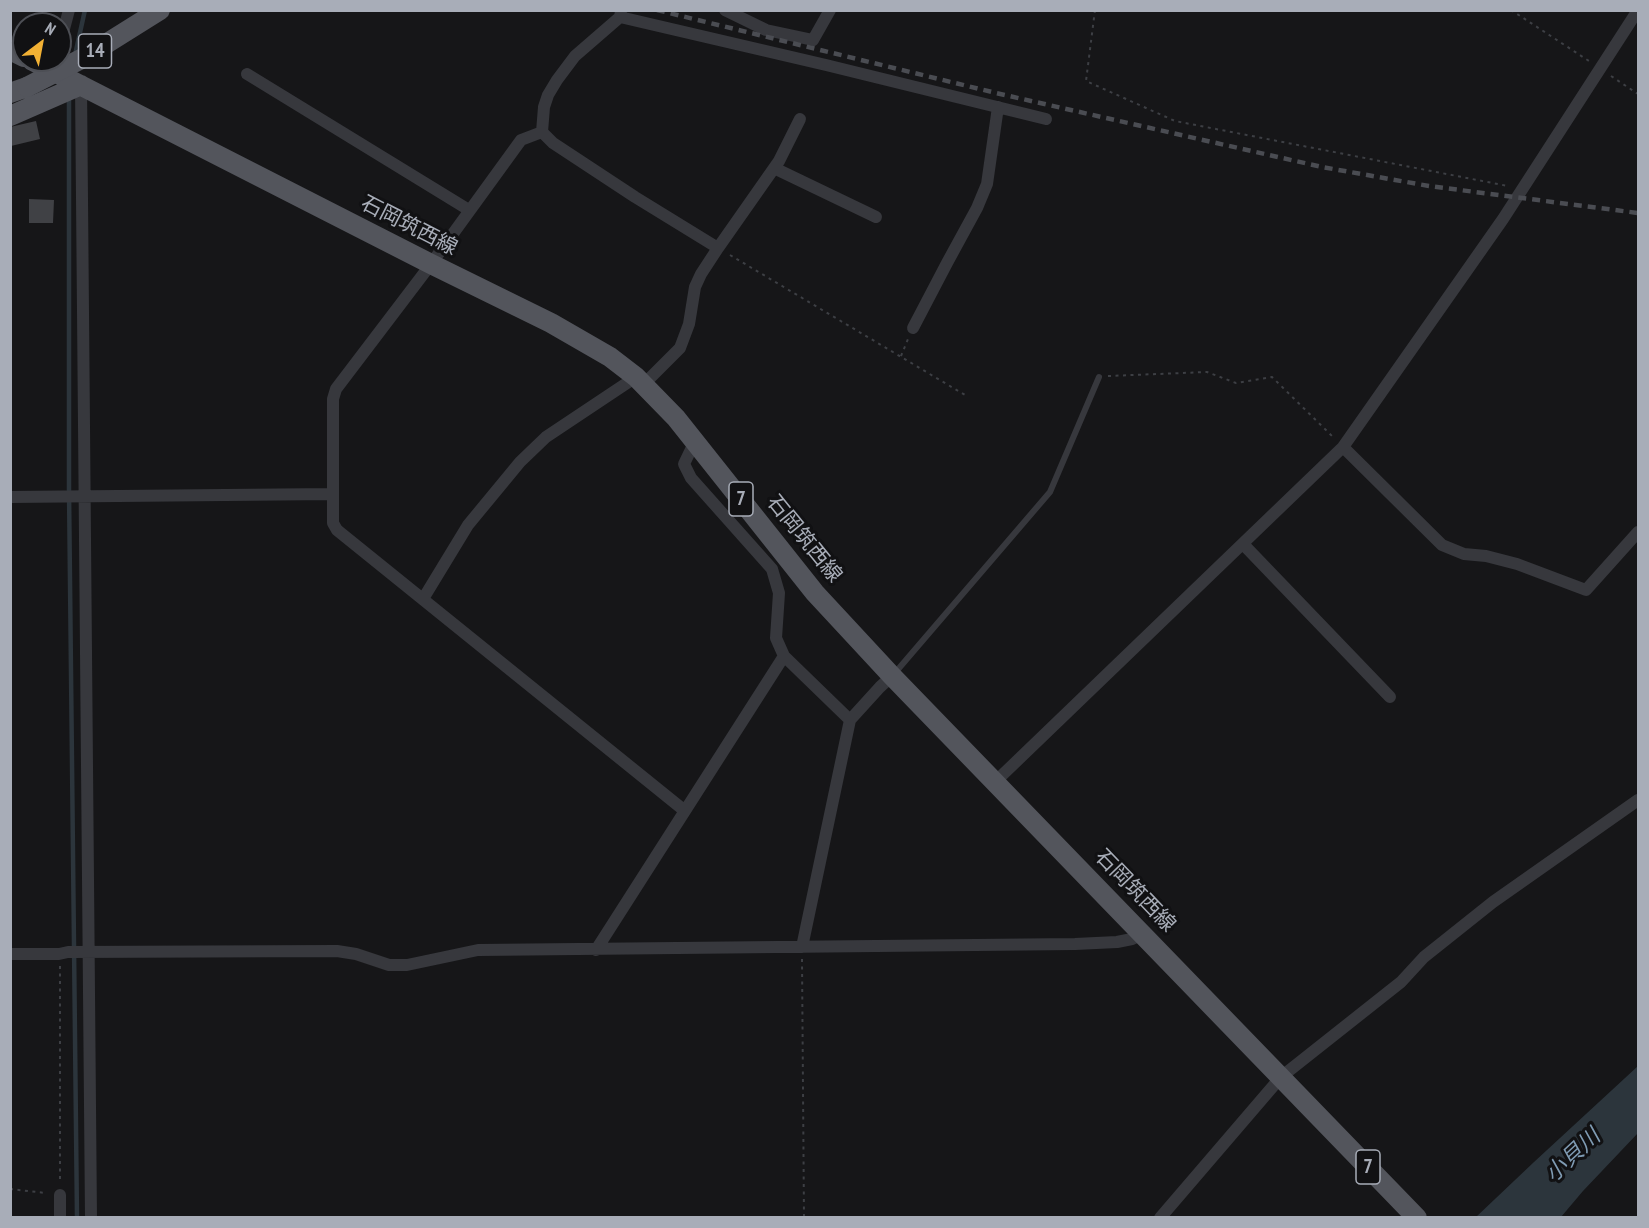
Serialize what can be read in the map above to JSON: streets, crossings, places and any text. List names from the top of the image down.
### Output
{
  "streets": {
    "main road": ["14", "石岡筑西線", "7"]
  },
  "water": ["小貝川"],
  "north": "top right"
}
